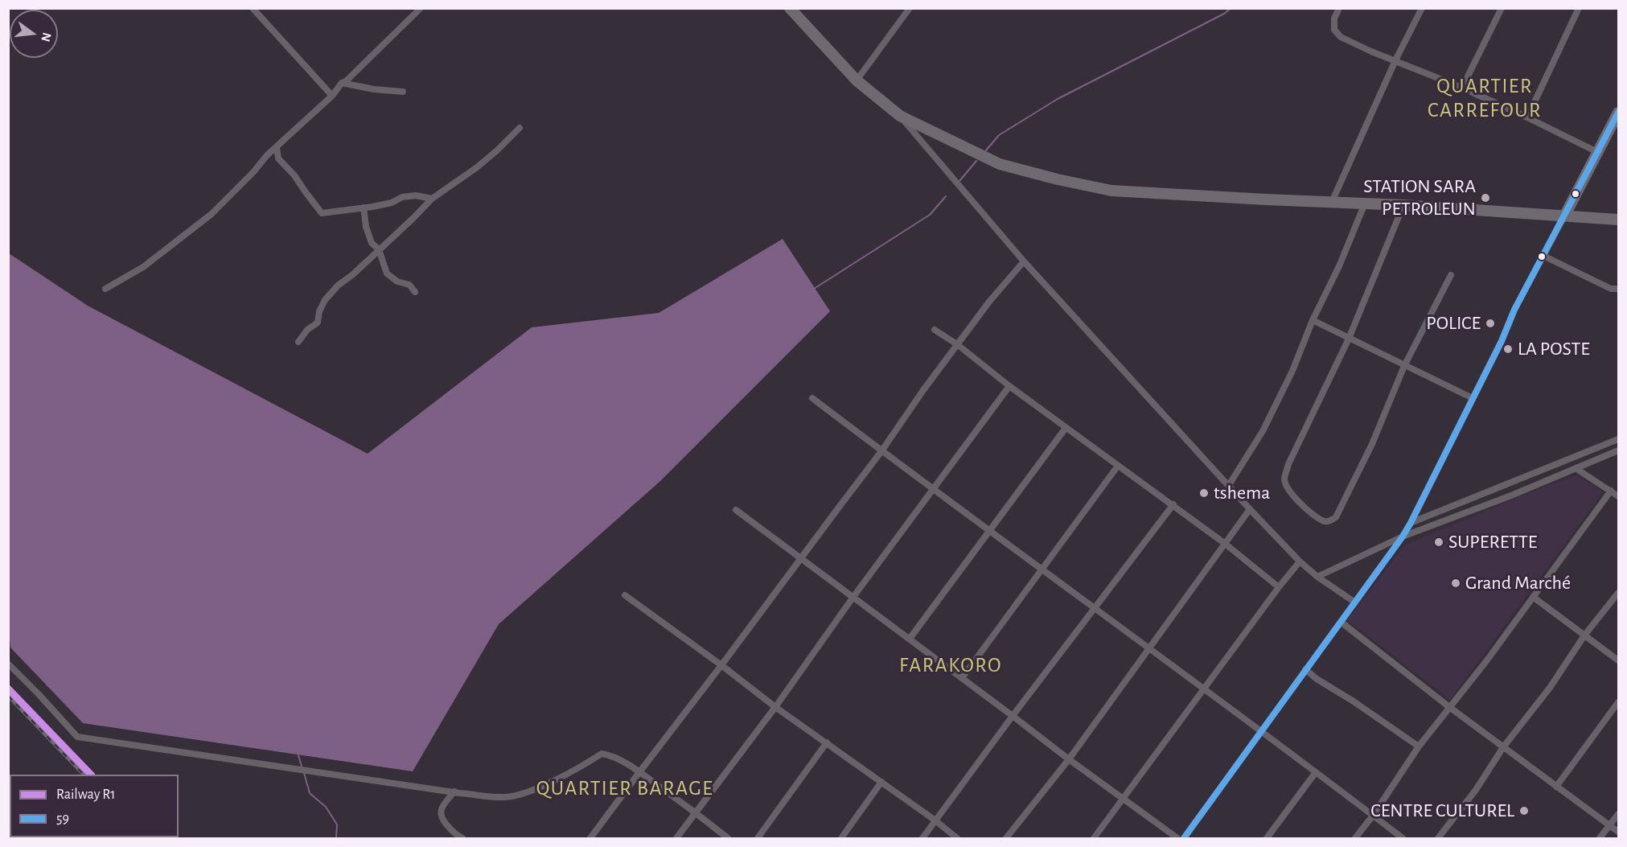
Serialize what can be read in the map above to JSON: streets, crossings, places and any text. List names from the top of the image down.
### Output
{
  "districts": ["QUARTIER CARREFOUR", "FARAKORO", "QUARTIER BARAGE"],
  "places": [
    "STATION SARA PETROLEUN",
    "POLICE",
    "LA POSTE",
    "tshema",
    "SUPERETTE",
    "Grand Marché",
    "CENTRE CULTUREL"
  ],
  "lines": ["transit line 59", "rail line R1"],
  "legend": ["Railway R1", "59"],
  "north": "right"
}
